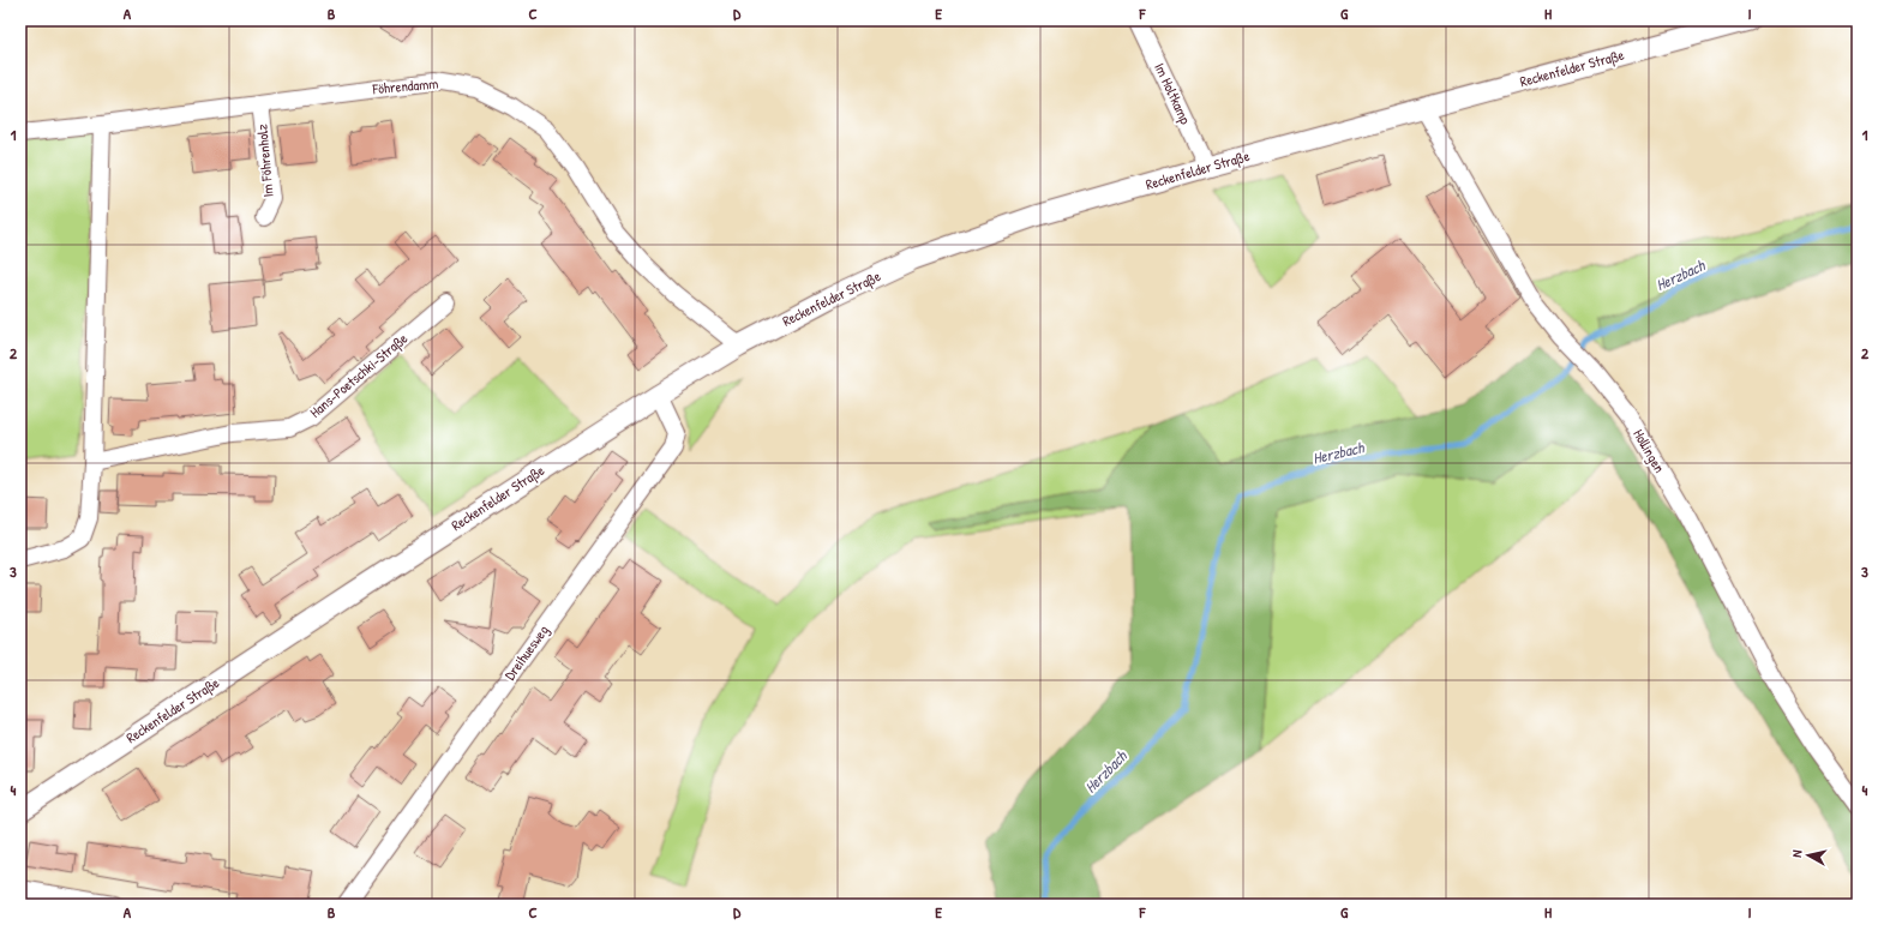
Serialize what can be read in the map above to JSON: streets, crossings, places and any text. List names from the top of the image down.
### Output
{
  "streets": {
    "street": [
      "Reckenfelder Straße",
      "Föhrendamm",
      "Im Holtkamp",
      "Im Föhrenholz",
      "Hans-Poetschki-Straße",
      "Hollingen",
      "Dreihuesweg"
    ]
  },
  "crossings": [
    ["Reckenfelder Straße", "Föhrendamm"],
    ["Reckenfelder Straße", "Im Holtkamp"],
    ["Reckenfelder Straße", "Hollingen"],
    ["Reckenfelder Straße", "Dreihuesweg"],
    ["Föhrendamm", "Im Föhrenholz"]
  ],
  "water": ["Herzbach"],
  "north": "left",
  "grid": {
    "columns": [
      "A",
      "B",
      "C",
      "D",
      "E",
      "F",
      "G",
      "H",
      "I"
    ],
    "rows": [
      "1",
      "2",
      "3",
      "4"
    ]
  }
}
